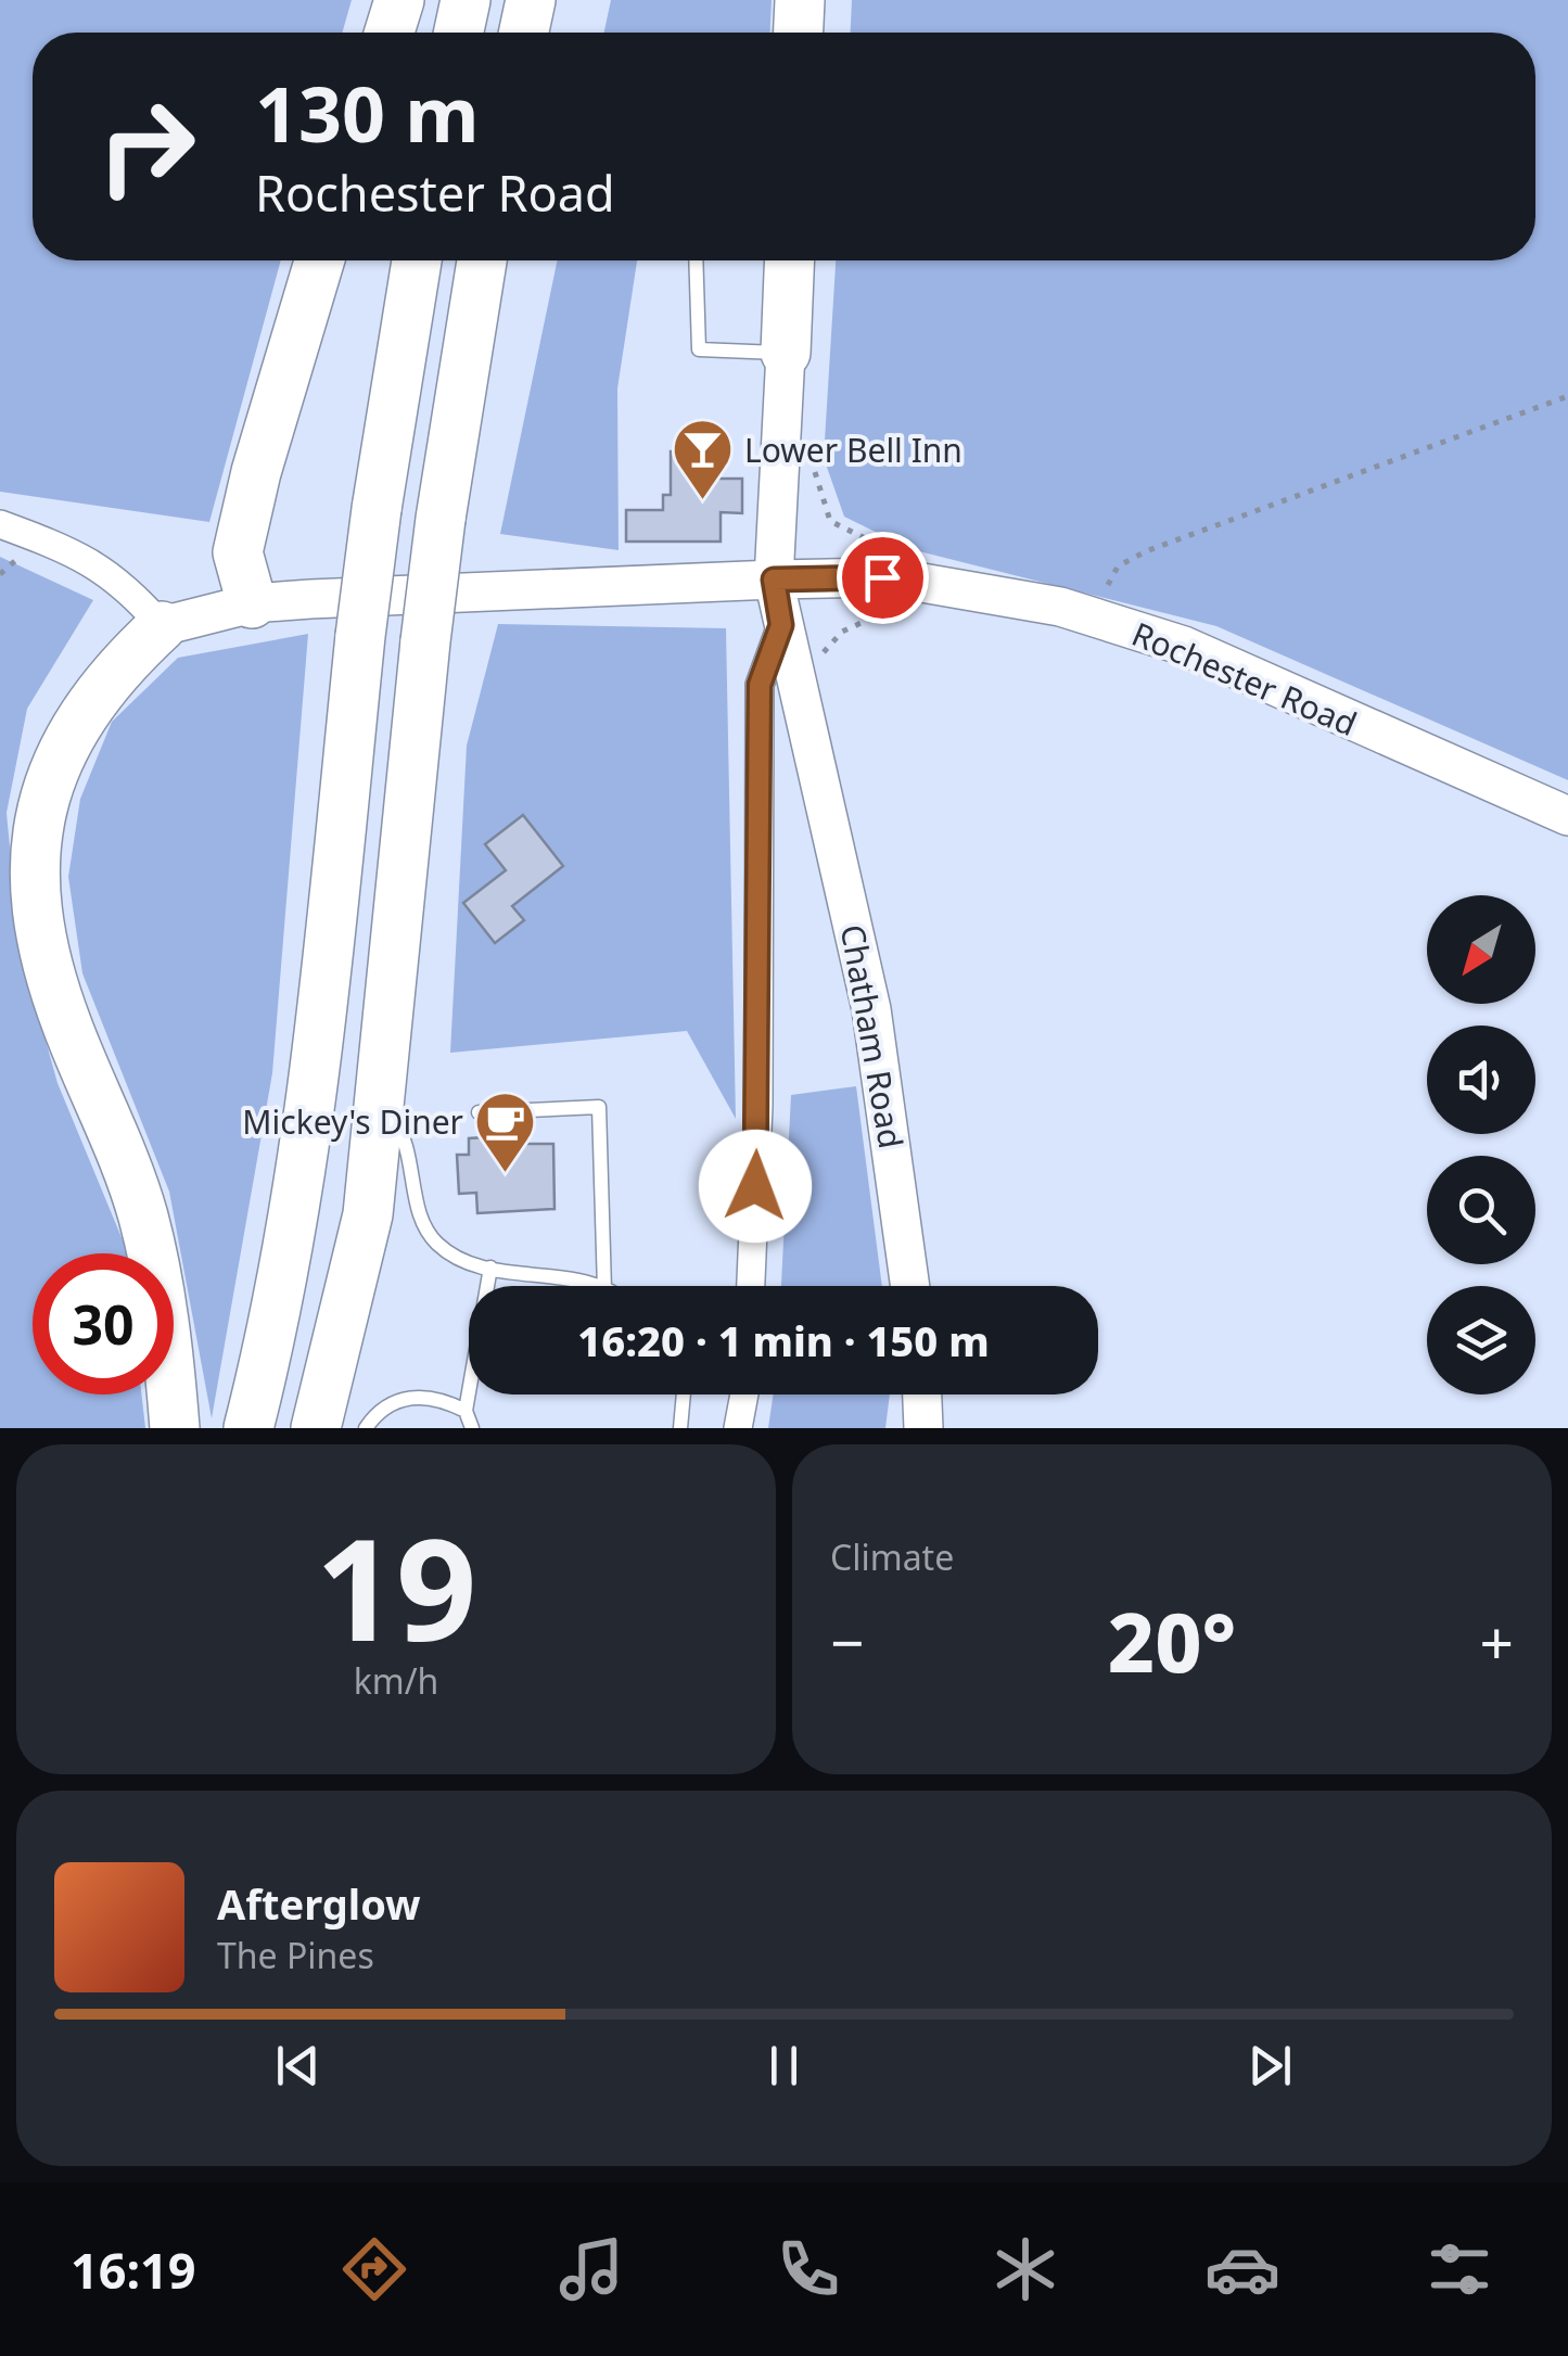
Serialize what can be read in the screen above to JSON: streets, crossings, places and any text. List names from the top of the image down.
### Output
{
  "streets": {
    "street": ["Rochester Road", "Chatham Road"]
  },
  "crossings": [
    ["Rochester Road", "Chatham Road"]
  ],
  "places": {
    "bar": ["Lower Bell Inn"],
    "cafe": ["Mickey's Diner"]
  },
  "north": "bottom left",
  "page": {
    "turn": ["130 m", "Rochester Road"],
    "limit": "30",
    "trip": "16:20 · 1 min · 150 m",
    "tile": [
      ["19", "km/h"],
      "Climate"
    ],
    "heat": ["−", "20°", "+"],
    "song": ["Afterglow", "The Pines"],
    "tabs": "16:19"
  }
}
